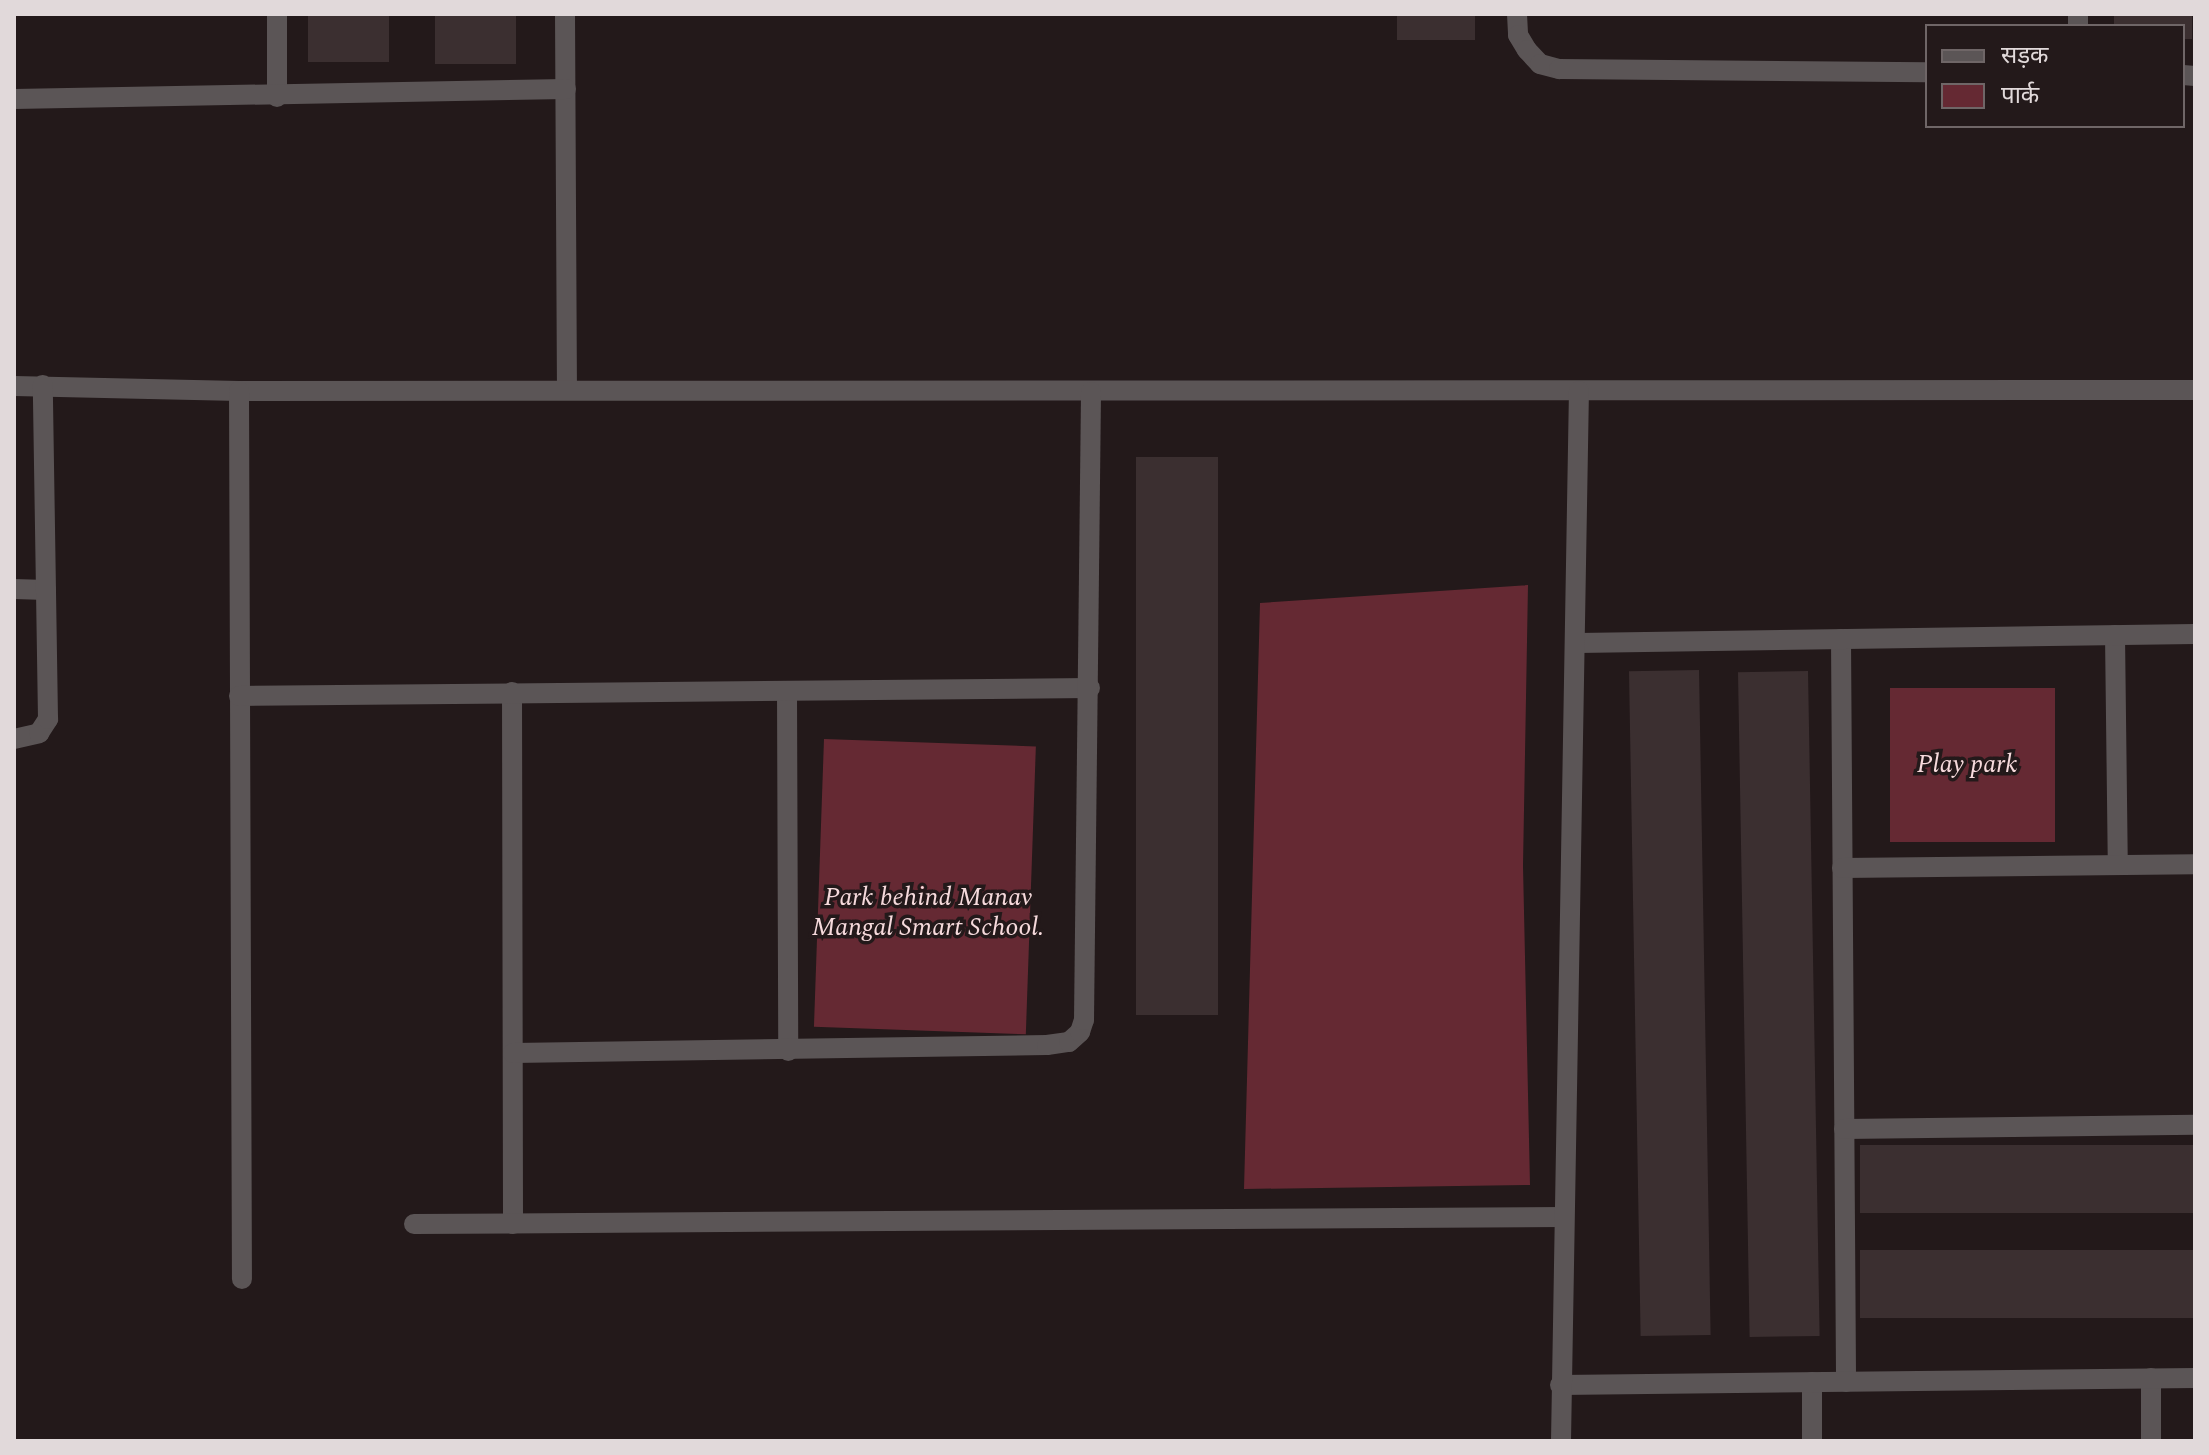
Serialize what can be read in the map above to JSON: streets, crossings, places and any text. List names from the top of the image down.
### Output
{
  "parks": ["Play park", "Park behind Manav Mangal Smart School."],
  "legend": ["सड़क", "पार्क"]
}
